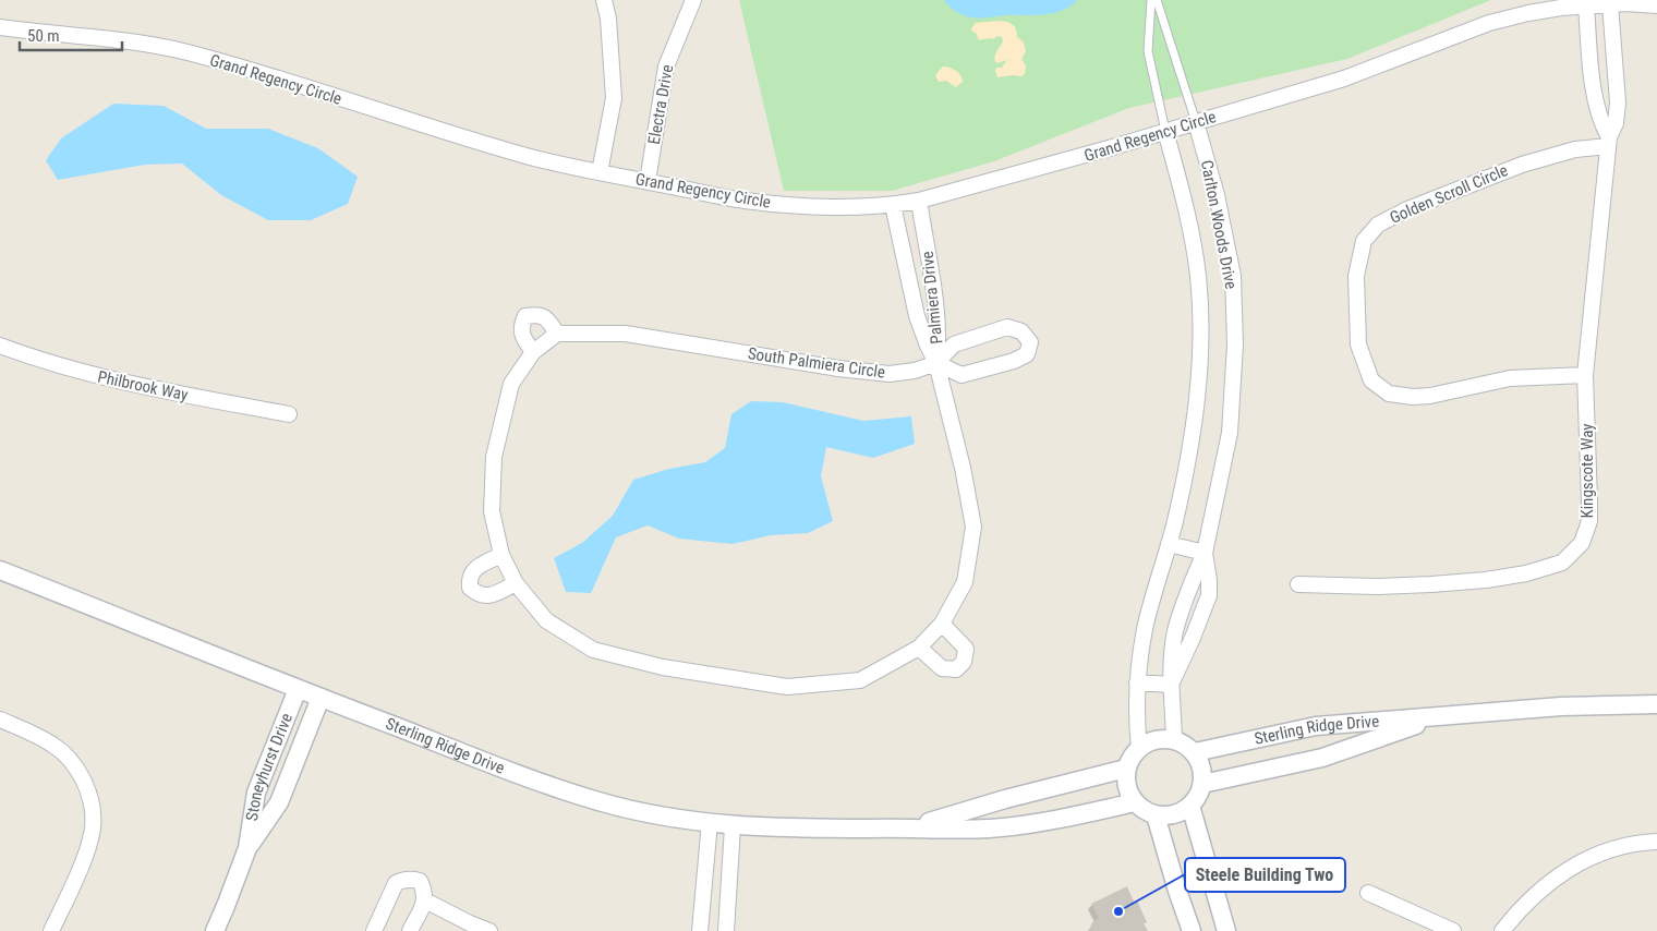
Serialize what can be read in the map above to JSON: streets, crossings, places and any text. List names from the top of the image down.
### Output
{
  "streets": {
    "street": [
      "Grand Regency Circle",
      "Electra Drive",
      "Golden Scroll Circle",
      "Carlton Woods Drive",
      "Palmiera Drive",
      "South Palmiera Circle",
      "Philbrook Way",
      "Kingscote Way",
      "Sterling Ridge Drive",
      "Stoneyhurst Drive"
    ]
  },
  "crossings": [
    ["Grand Regency Circle", "Electra Drive"],
    ["Grand Regency Circle", "Carlton Woods Drive"],
    ["Grand Regency Circle", "Palmiera Drive"],
    ["Grand Regency Circle", "Kingscote Way"],
    ["Golden Scroll Circle", "Kingscote Way"],
    ["Carlton Woods Drive", "Sterling Ridge Drive"],
    ["Palmiera Drive", "South Palmiera Circle"],
    ["Sterling Ridge Drive", "Stoneyhurst Drive"]
  ],
  "places": ["Steele Building Two"],
  "scale_bar": "50 m"
}
